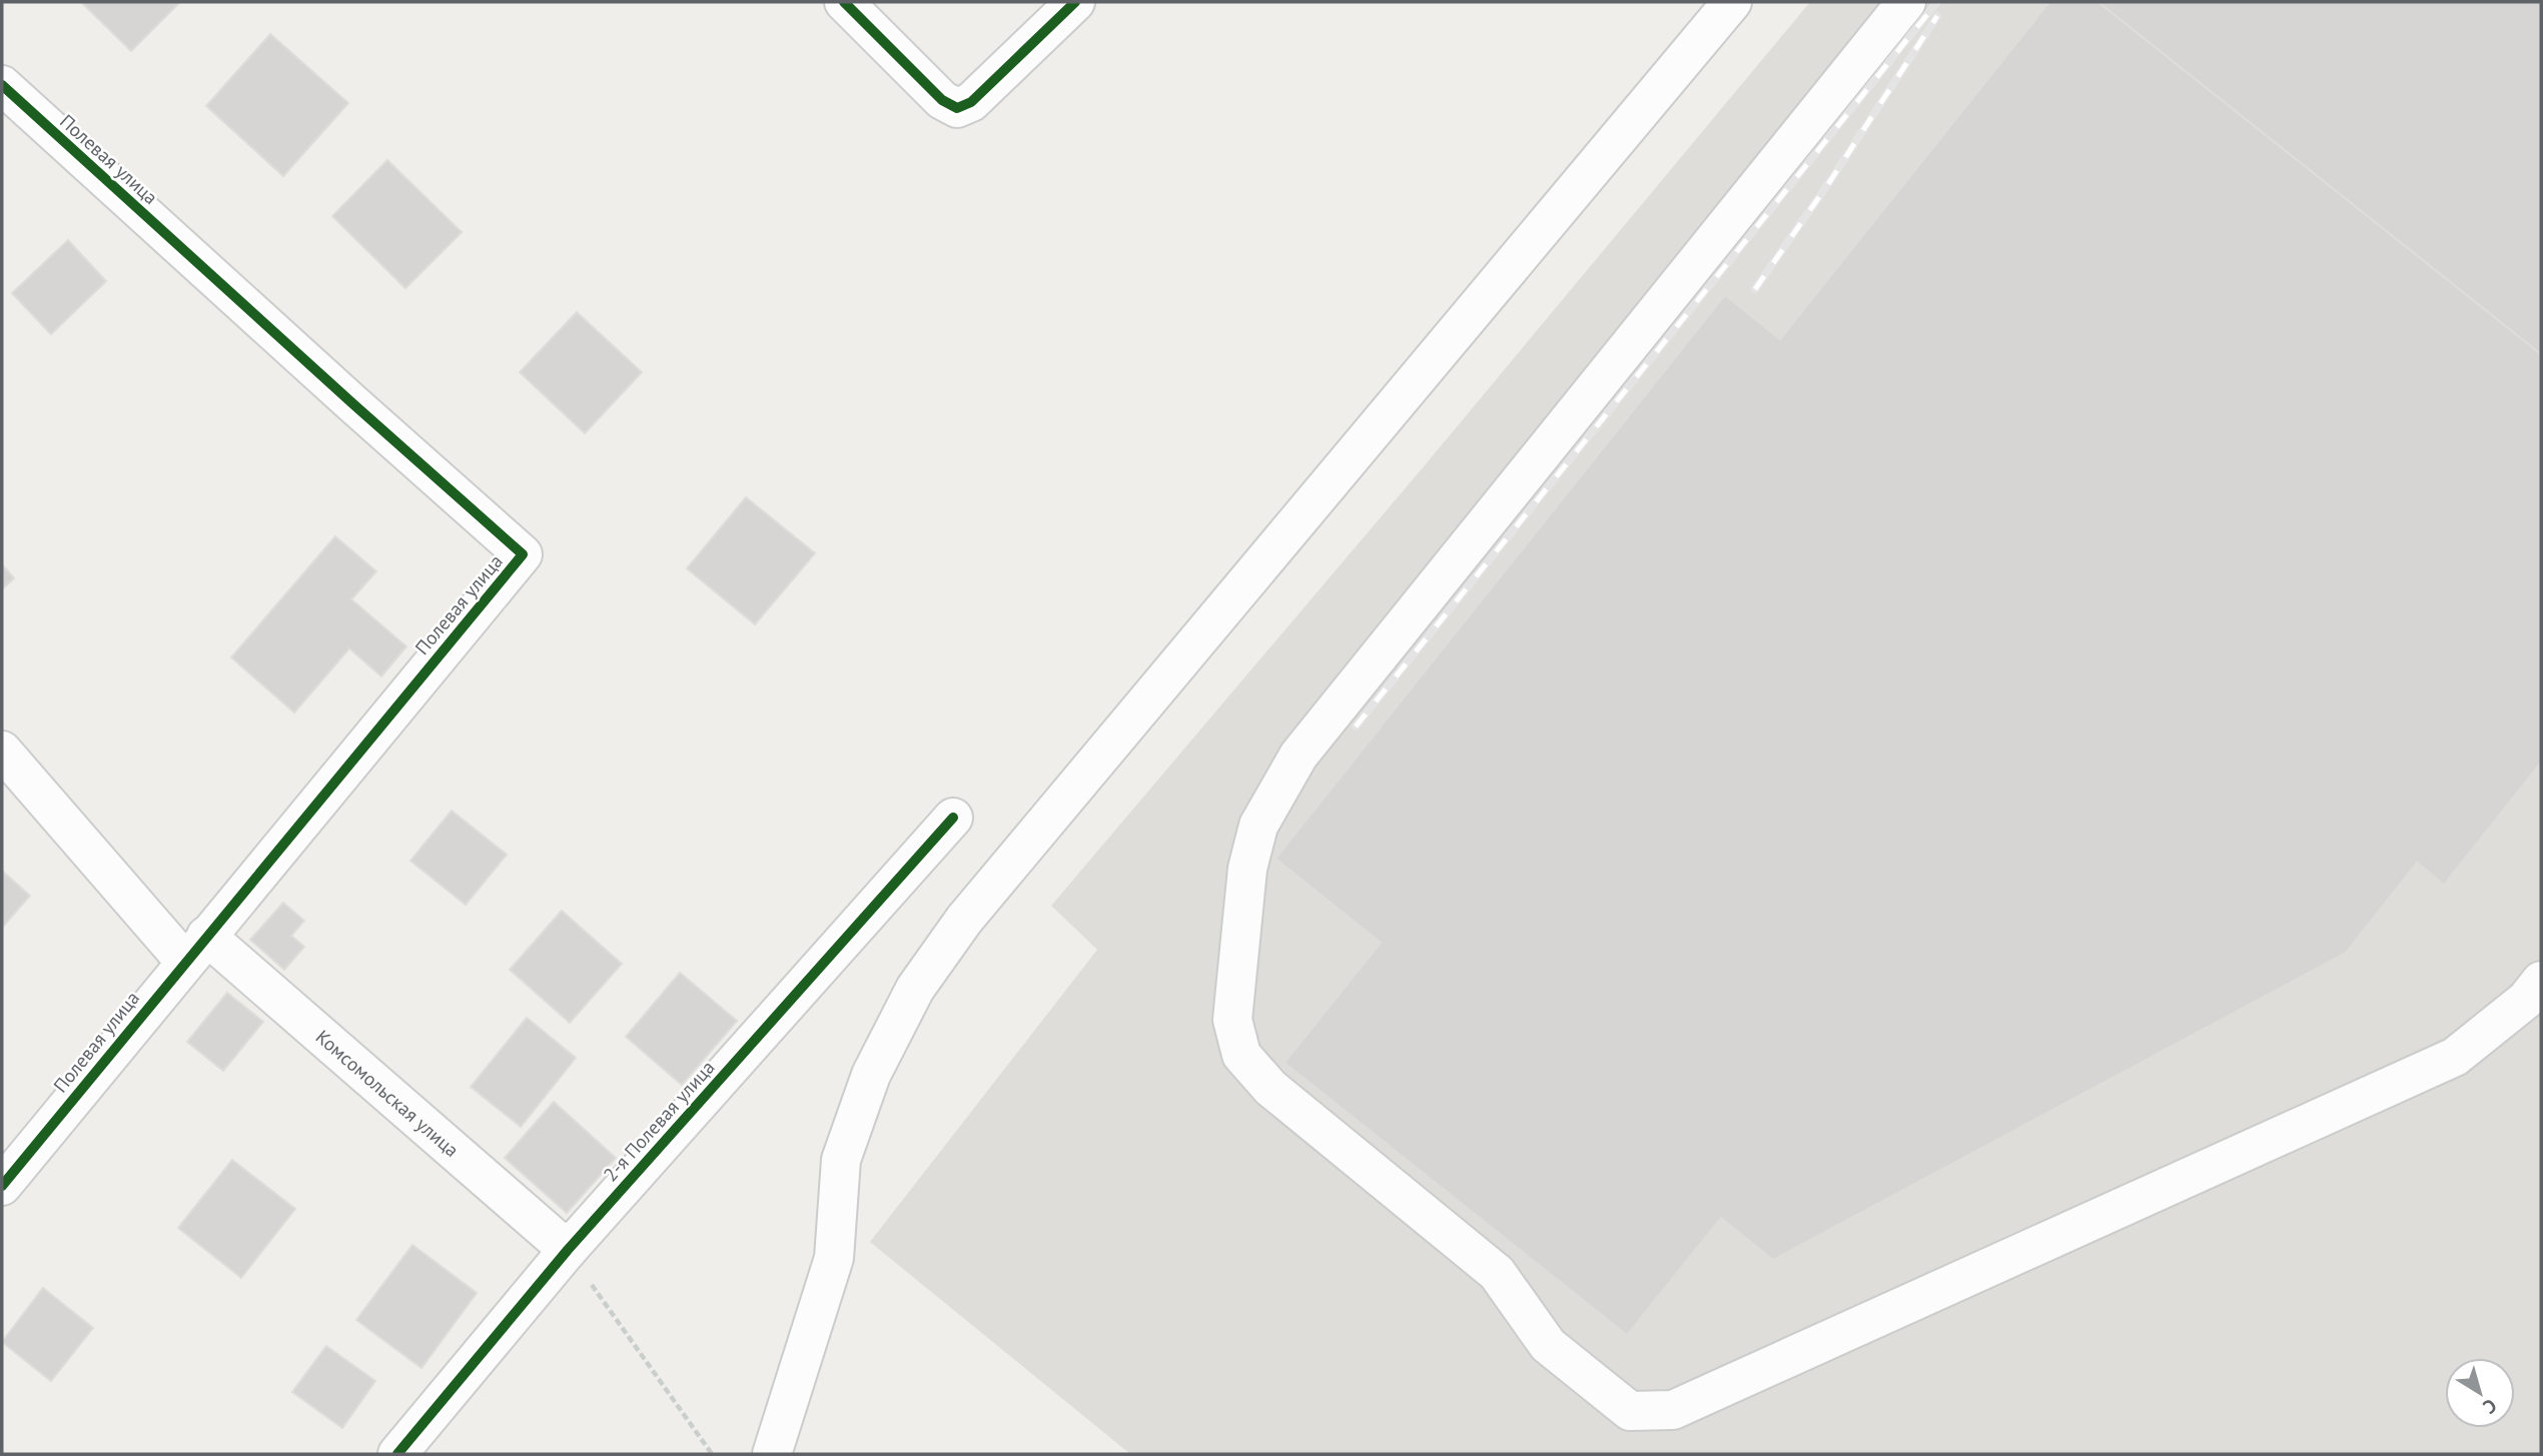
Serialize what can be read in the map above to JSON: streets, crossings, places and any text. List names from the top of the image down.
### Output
{
  "streets": {
    "street": ["Полевая улица", "Комсомольская улица", "2-я Полевая улица"]
  },
  "crossings": [
    ["Полевая улица", "Комсомольская улица"],
    ["Комсомольская улица", "2-я Полевая улица"]
  ],
  "north": "bottom right"
}
